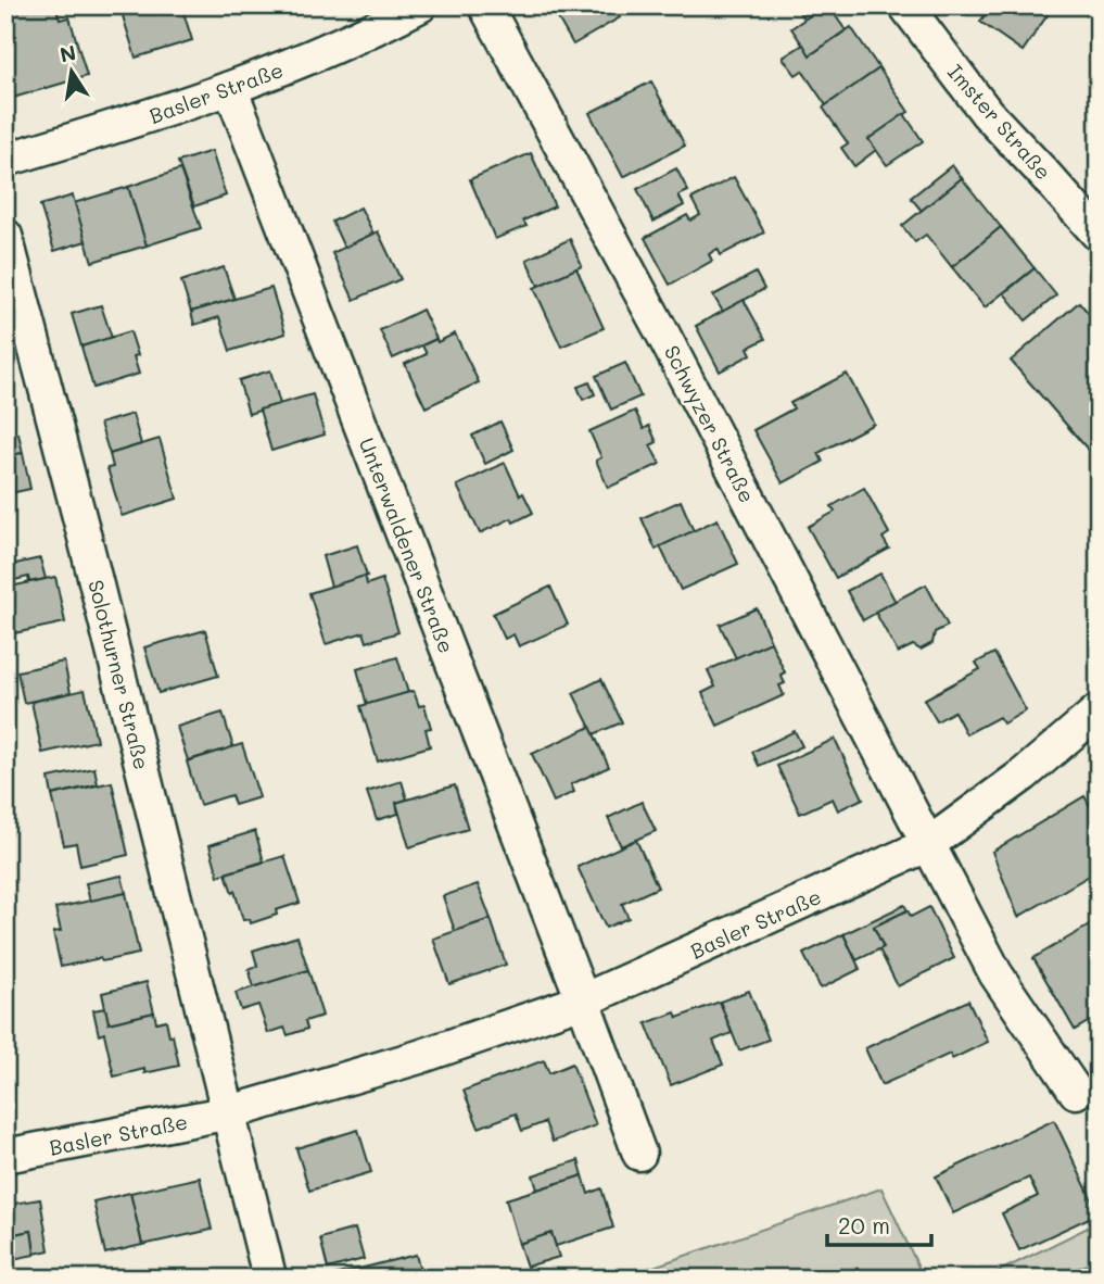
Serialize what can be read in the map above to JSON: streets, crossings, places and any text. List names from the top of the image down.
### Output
{
  "streets": {
    "street": [
      "Basler Straße",
      "Imster Straße",
      "Schwyzer Straße",
      "Unterwaldener Straße",
      "Solothurner Straße"
    ]
  },
  "crossings": [
    ["Basler Straße", "Schwyzer Straße"],
    ["Basler Straße", "Unterwaldener Straße"],
    ["Basler Straße", "Solothurner Straße"]
  ],
  "scale_bar": "20 m",
  "north": "top"
}
